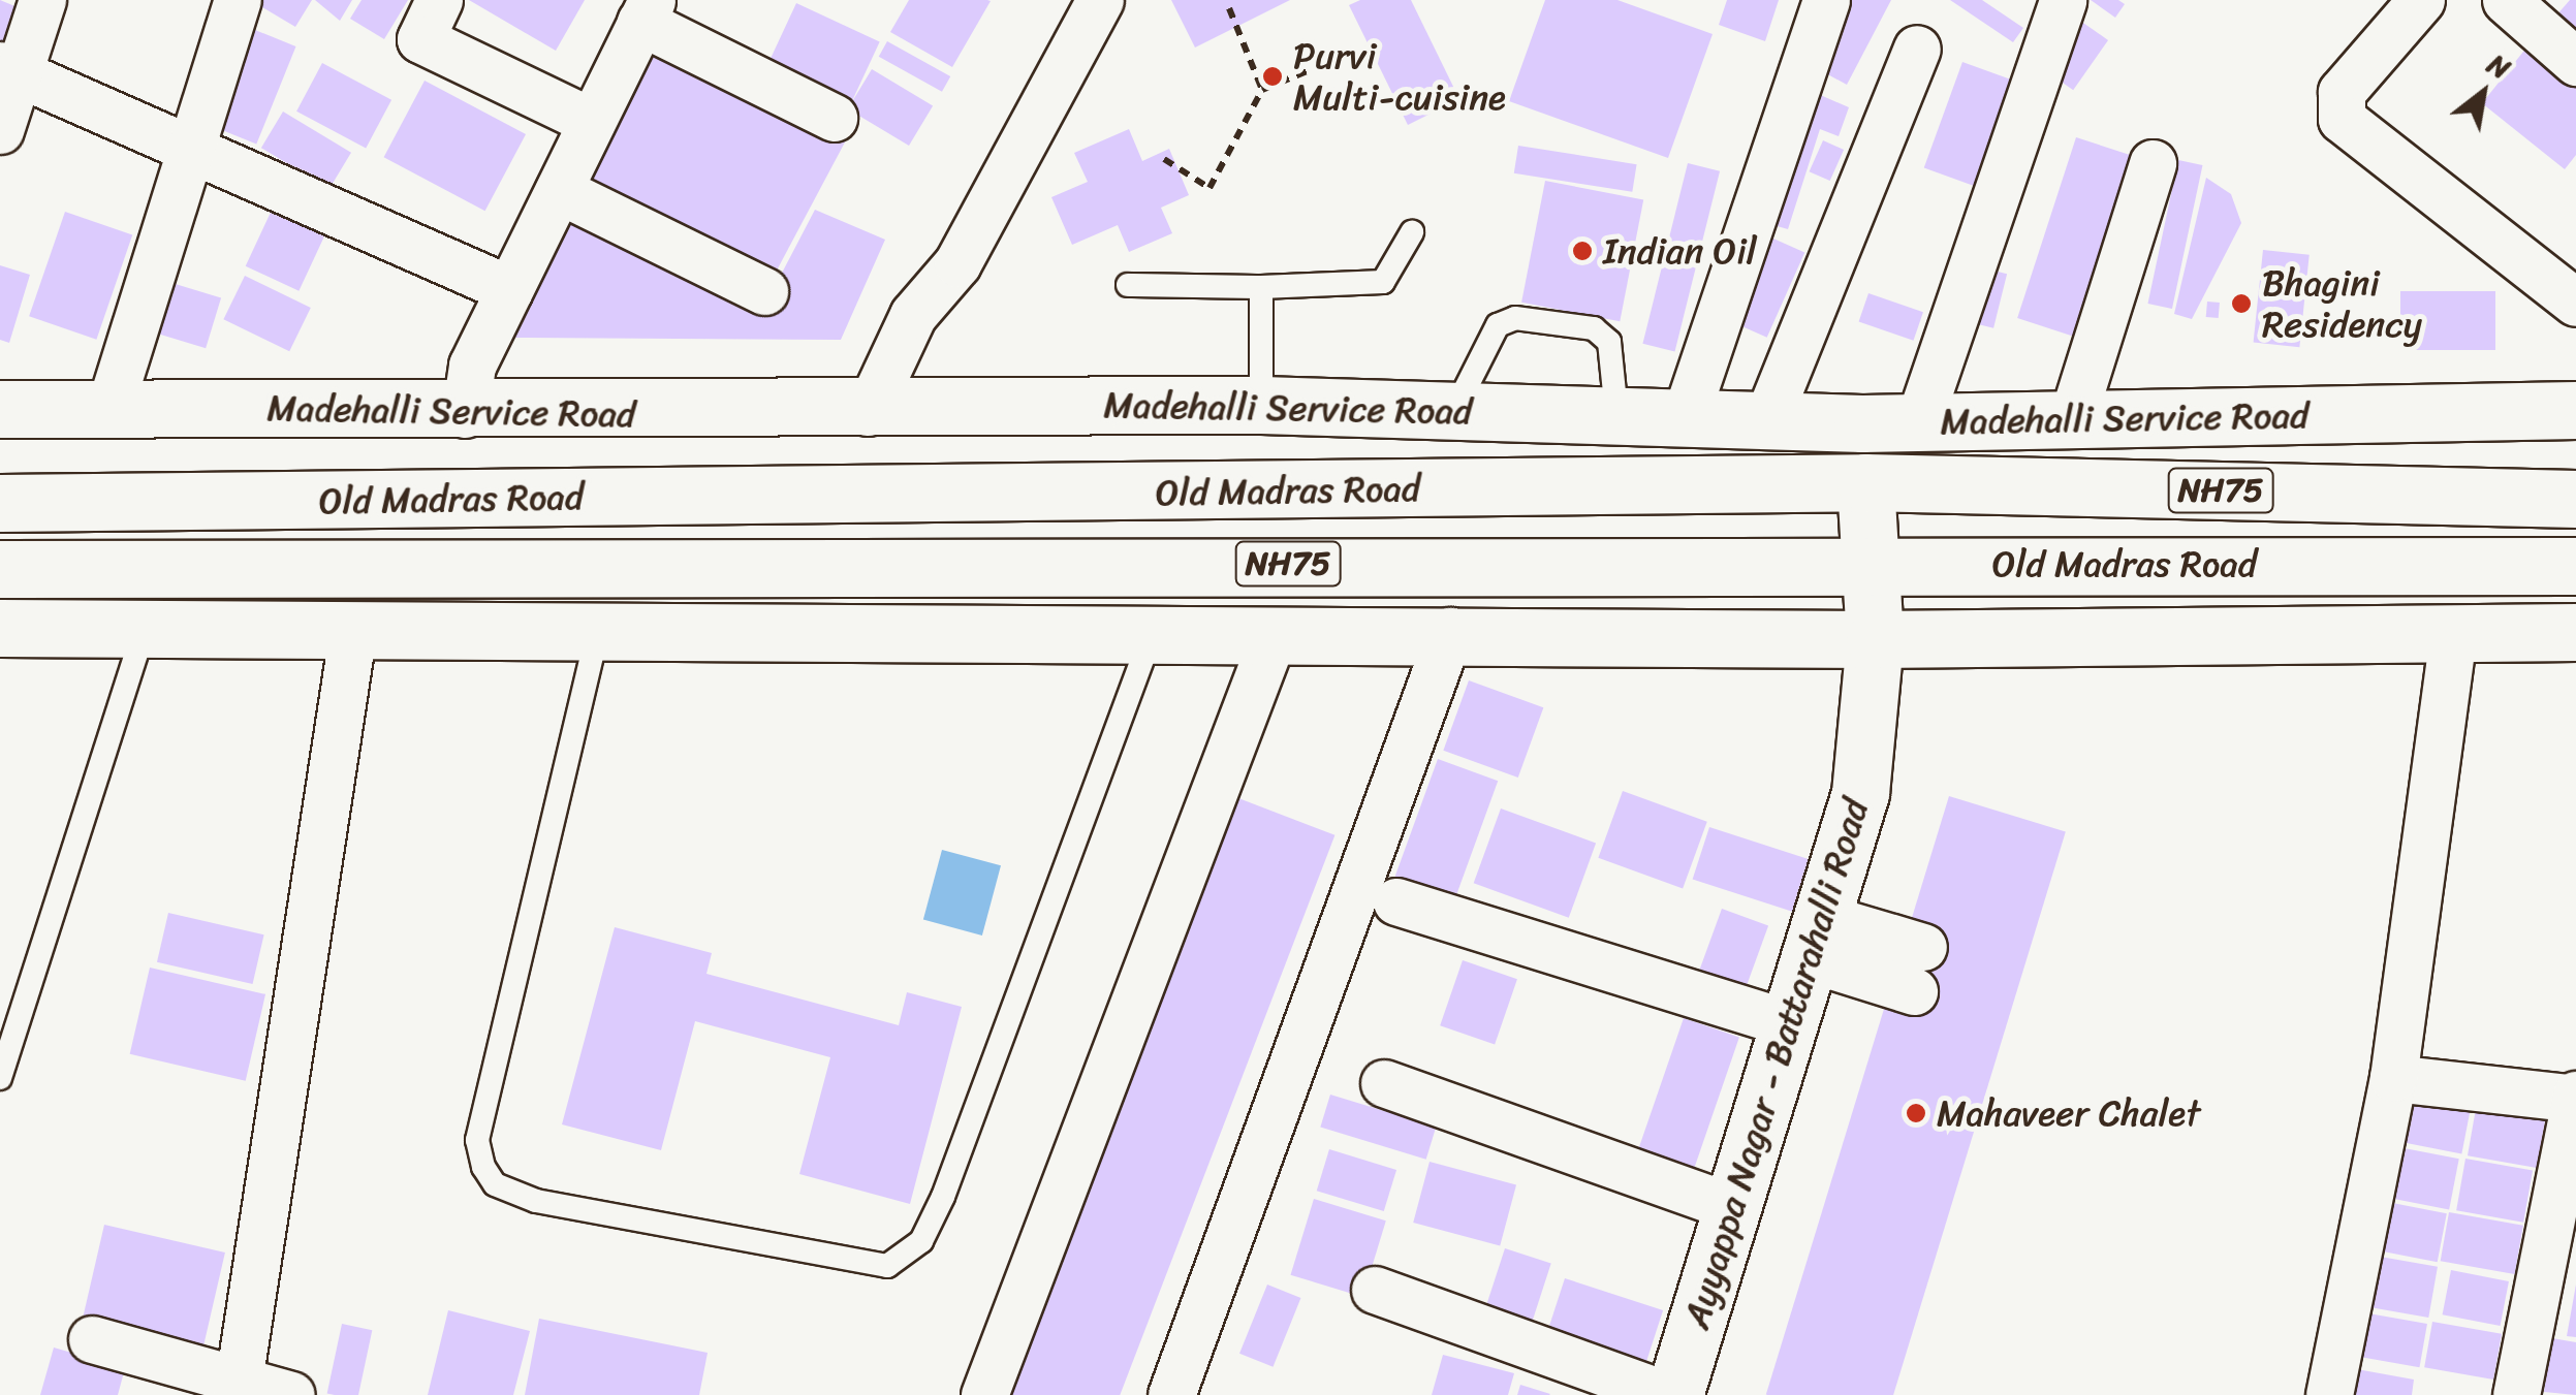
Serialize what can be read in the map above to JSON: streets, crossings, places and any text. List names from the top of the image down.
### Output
{
  "streets": {
    "main road": [
      "Madehalli Service Road",
      "Old Madras Road",
      "NH75",
      "Ayyappa Nagar - Battarahalli Road"
    ]
  },
  "crossings": [
    ["Old Madras Road", "Ayyappa Nagar - Battarahalli Road"]
  ],
  "places": [
    "Purvi Multi-cuisine",
    "Indian Oil",
    "Bhagini Residency",
    "Mahaveer Chalet"
  ],
  "north": "top right"
}
